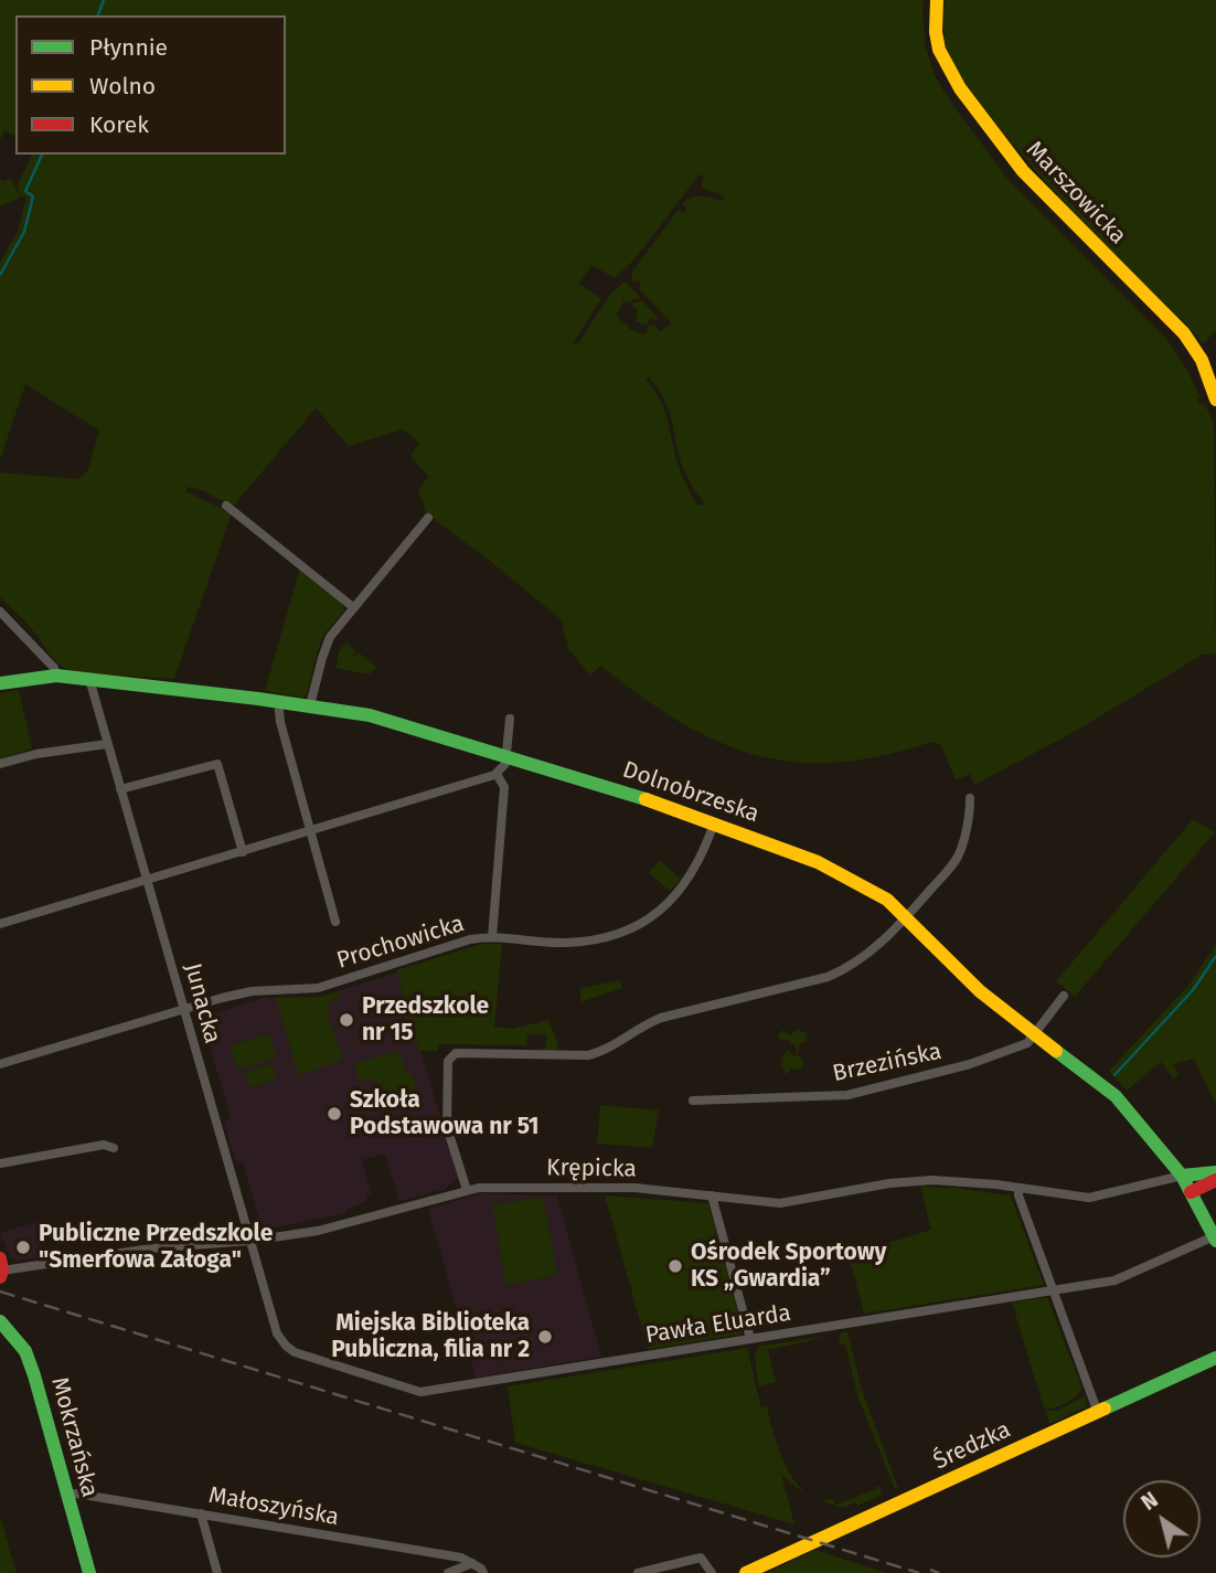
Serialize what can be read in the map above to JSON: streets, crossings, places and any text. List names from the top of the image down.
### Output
{
  "streets": {
    "street": [
      "Marszowicka",
      "Dolnobrzeska",
      "Prochowicka",
      "Junacka",
      "Brzezińska",
      "Krępicka",
      "Pawła Eluarda",
      "Mokrzańska",
      "Średzka",
      "Małoszyńska"
    ]
  },
  "crossings": [
    ["Dolnobrzeska", "Prochowicka"],
    ["Dolnobrzeska", "Junacka"],
    ["Dolnobrzeska", "Brzezińska"],
    ["Dolnobrzeska", "Krępicka"],
    ["Dolnobrzeska", "Pawła Eluarda"],
    ["Prochowicka", "Junacka"],
    ["Junacka", "Krępicka"],
    ["Junacka", "Pawła Eluarda"],
    ["Mokrzańska", "Małoszyńska"]
  ],
  "places": [
    "Przedszkole nr 15",
    "Szkoła Podstawowa nr 51",
    "Publiczne Przedszkole \"Smerfowa Załoga\"",
    "Ośrodek Sportowy KS „Gwardia”",
    "Miejska Biblioteka Publiczna, filia nr 2"
  ],
  "legend": ["Płynnie", "Wolno", "Korek"],
  "north": "top left"
}
